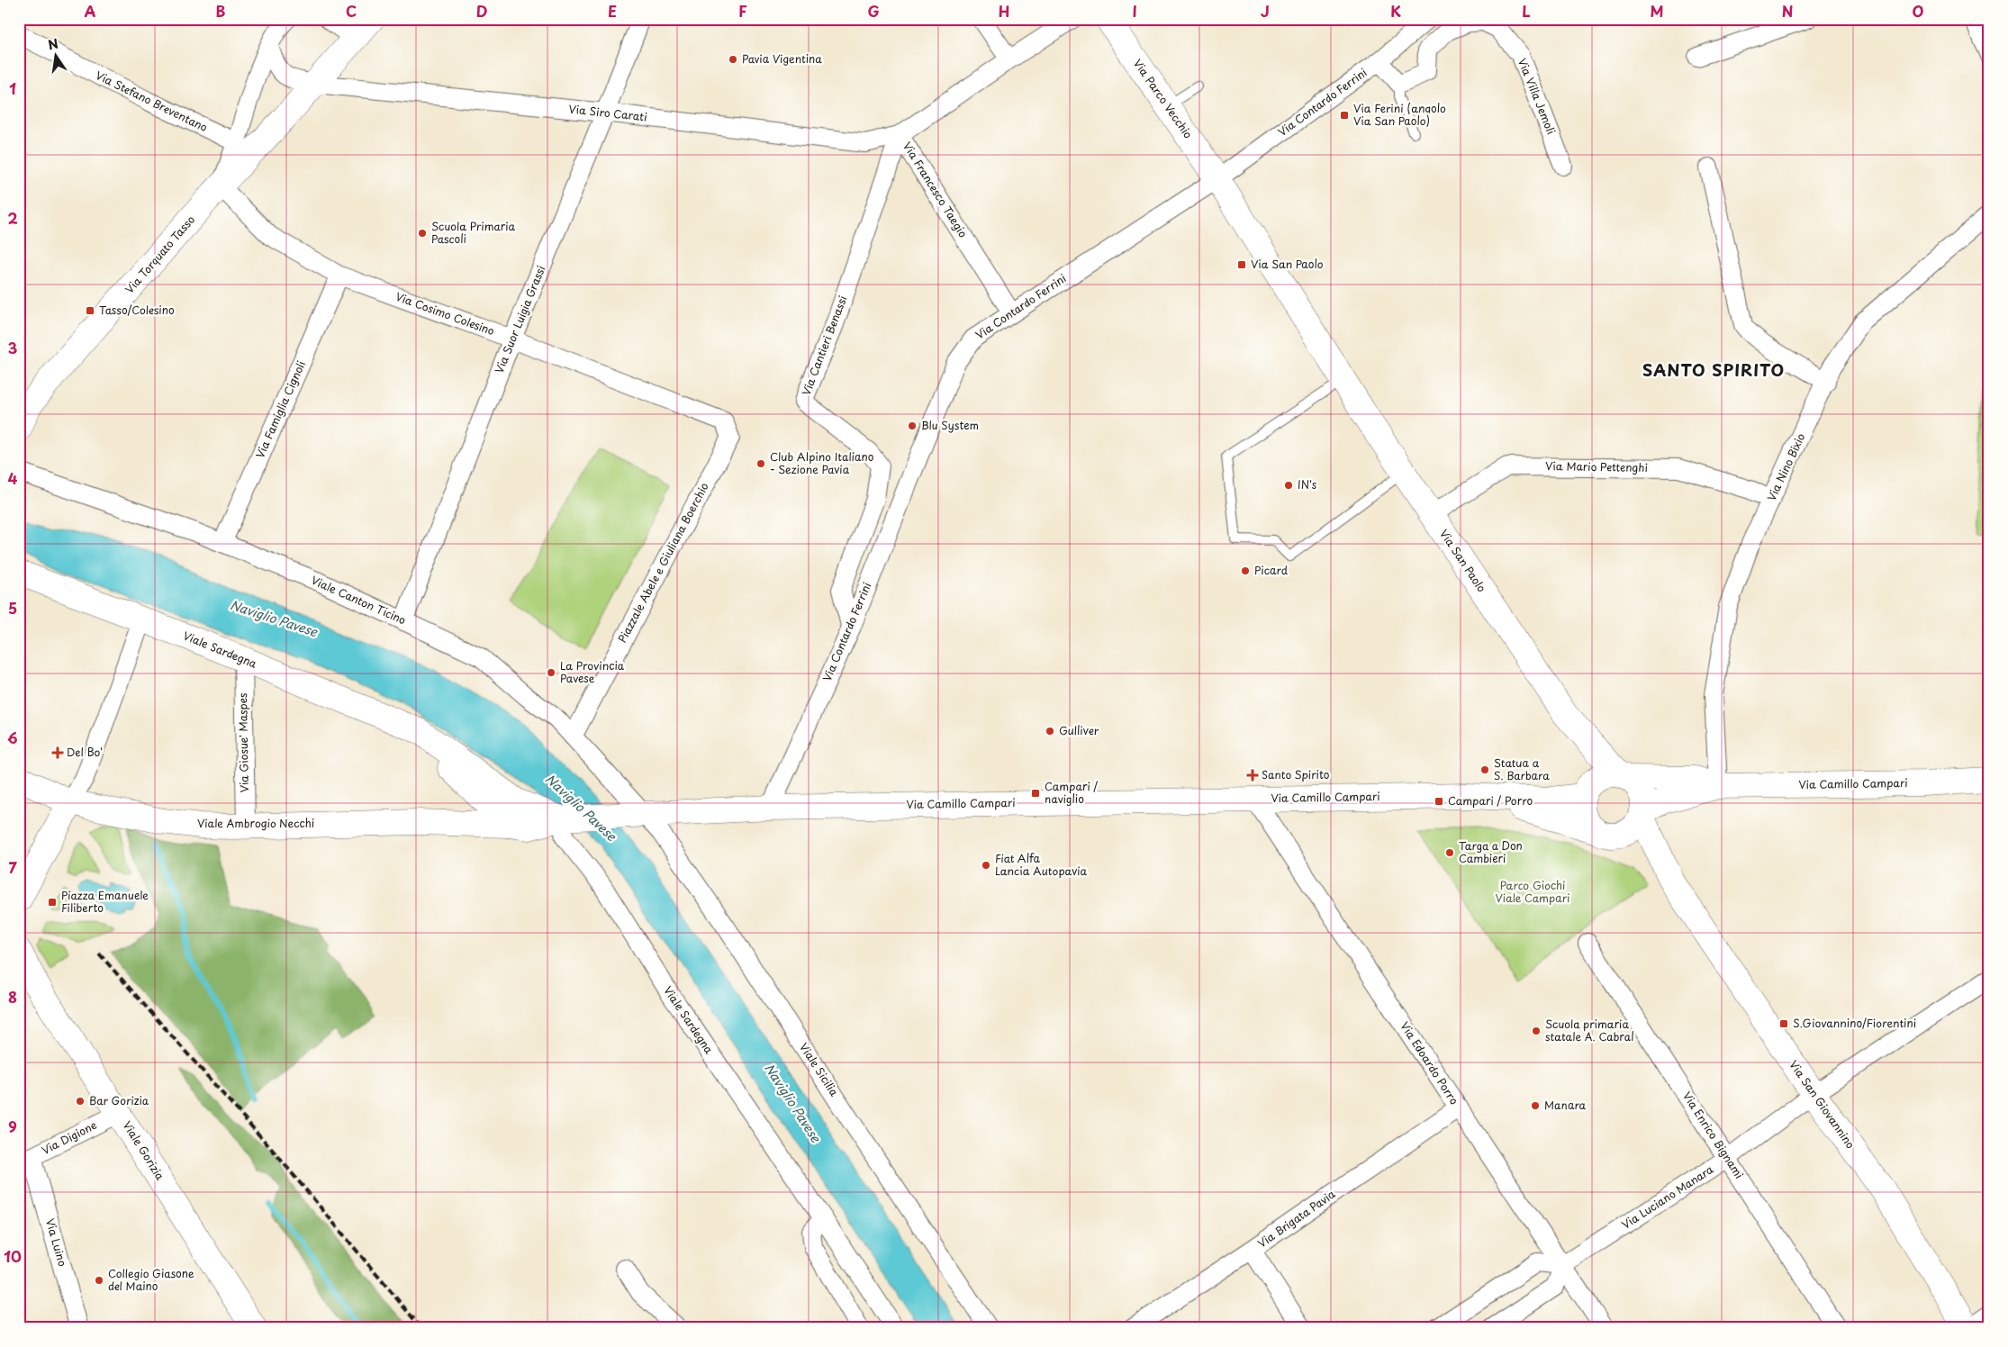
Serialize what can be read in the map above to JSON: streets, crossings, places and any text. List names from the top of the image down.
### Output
{
  "streets": {
    "street": [
      "Via Villa Jemoli",
      "Via Parco Vecchio",
      "Via Stefano Breventano",
      "Via Contardo Ferrini",
      "Via Siro Carati",
      "Via Francesco Taegio",
      "Via Torquato Tasso",
      "Via Cosimo Colesino",
      "Via Suor Luigia Grassi",
      "Via Cantieri Benassi",
      "Via Famiglia Cignoli",
      "Via Mario Pettenghi",
      "Via Nino Bixio",
      "Via San Paolo",
      "Piazzale Abele e Giuliana Boerchio",
      "Viale Canton Ticino",
      "Viale Sardegna",
      "Via Giosue' Maspes",
      "Via Camillo Campari",
      "Viale Ambrogio Necchi",
      "Via Edoardo Porro",
      "Viale Sicilia",
      "Via San Giovannino",
      "Via Enrico Bignami",
      "Via Digione",
      "Viale Gorizia",
      "Via Luciano Manara",
      "Via Brigata Pavia",
      "Via Luino"
    ]
  },
  "crossings": [
    ["Via Parco Vecchio", "Via Contardo Ferrini"],
    ["Via Parco Vecchio", "Via San Paolo"],
    ["Via Stefano Breventano", "Via Torquato Tasso"],
    ["Via Contardo Ferrini", "Via Francesco Taegio"],
    ["Via Contardo Ferrini", "Via Cantieri Benassi"],
    ["Via Contardo Ferrini", "Via San Paolo"],
    ["Via Contardo Ferrini", "Via Camillo Campari"],
    ["Via Siro Carati", "Via Francesco Taegio"],
    ["Via Siro Carati", "Via Torquato Tasso"],
    ["Via Siro Carati", "Via Suor Luigia Grassi"],
    ["Via Siro Carati", "Via Cantieri Benassi"],
    ["Via Francesco Taegio", "Via Cantieri Benassi"],
    ["Via Torquato Tasso", "Via Cosimo Colesino"],
    ["Via Cosimo Colesino", "Via Suor Luigia Grassi"],
    ["Via Cosimo Colesino", "Via Famiglia Cignoli"],
    ["Via Cosimo Colesino", "Piazzale Abele e Giuliana Boerchio"],
    ["Via Suor Luigia Grassi", "Viale Canton Ticino"],
    ["Via Famiglia Cignoli", "Viale Canton Ticino"],
    ["Via Mario Pettenghi", "Via Nino Bixio"],
    ["Via Mario Pettenghi", "Via San Paolo"],
    ["Via Nino Bixio", "Via Camillo Campari"],
    ["Via San Paolo", "Via Camillo Campari"],
    ["Via San Paolo", "Via San Giovannino"],
    ["Piazzale Abele e Giuliana Boerchio", "Viale Canton Ticino"],
    ["Viale Canton Ticino", "Via Camillo Campari"],
    ["Viale Canton Ticino", "Viale Sicilia"],
    ["Viale Sardegna", "Via Giosue' Maspes"],
    ["Viale Sardegna", "Via Camillo Campari"],
    ["Via Giosue' Maspes", "Viale Ambrogio Necchi"],
    ["Via Camillo Campari", "Via Edoardo Porro"],
    ["Via Camillo Campari", "Viale Sicilia"],
    ["Via Camillo Campari", "Via San Giovannino"],
    ["Via Edoardo Porro", "Via Luciano Manara"],
    ["Via Edoardo Porro", "Via Brigata Pavia"],
    ["Via San Giovannino", "Via Luciano Manara"],
    ["Via Enrico Bignami", "Via Luciano Manara"],
    ["Via Digione", "Viale Gorizia"],
    ["Via Digione", "Via Luino"]
  ],
  "districts": ["SANTO SPIRITO"],
  "water": ["Naviglio Pavese"],
  "parks": ["Parco Giochi Viale Campari"],
  "places": {
    "other": [
      "Pavia Vigentina",
      "Scuola Primaria Pascoli",
      "Blu System",
      "Club Alpino Italiano - Sezione Pavia",
      "IN's",
      "Picard",
      "La Provincia Pavese",
      "Gulliver",
      "Statua a S. Barbara",
      "Targa a Don Cambieri",
      "Fiat Alfa Lancia Autopavia",
      "Scuola primaria statale A. Cabral",
      "Bar Gorizia",
      "Manara",
      "Collegio Giasone del Maino"
    ],
    "transit": [
      "Via Ferini (angolo Via San Paolo)",
      "Via San Paolo",
      "Tasso/Colesino",
      "Campari / naviglio",
      "Campari / Porro",
      "Piazza Emanuele Filiberto",
      "S.Giovannino/Fiorentini"
    ],
    "health": ["Del Bo'", "Santo Spirito"]
  },
  "north": "top",
  "grid": {
    "columns": [
      "A",
      "B",
      "C",
      "D",
      "E",
      "F",
      "G",
      "H",
      "I",
      "J",
      "K",
      "L",
      "M",
      "N",
      "O"
    ],
    "rows": [
      "1",
      "2",
      "3",
      "4",
      "5",
      "6",
      "7",
      "8",
      "9",
      "10"
    ]
  }
}
